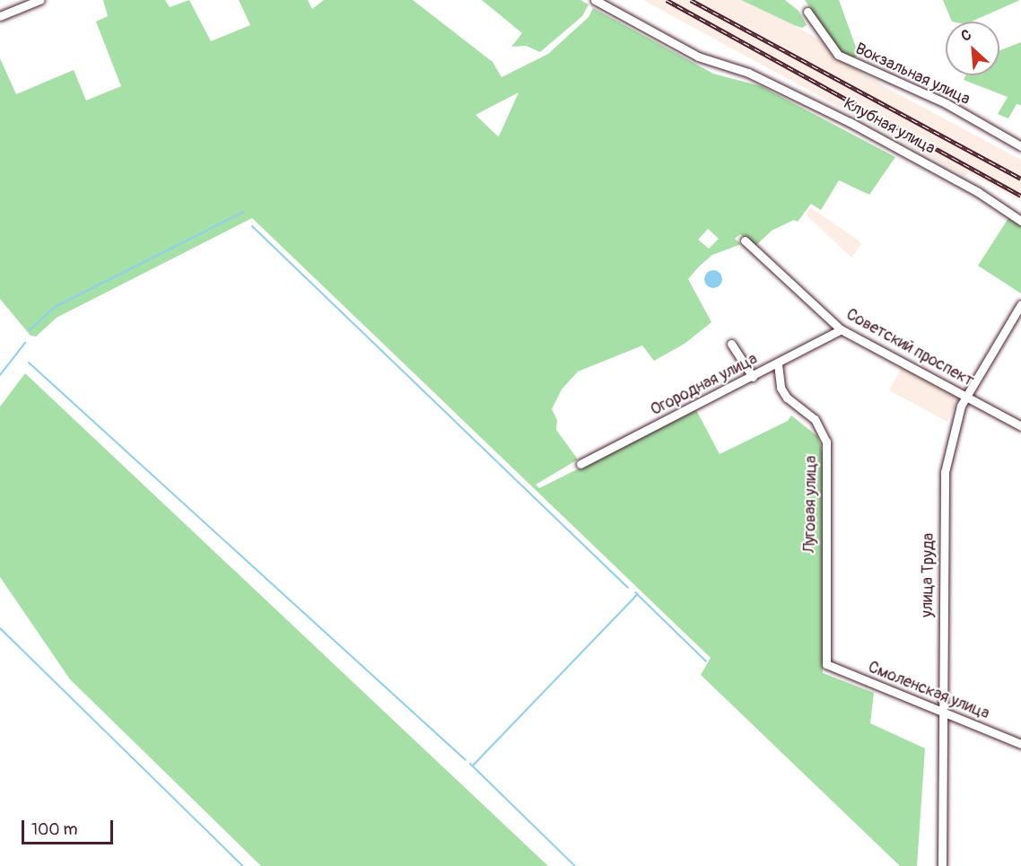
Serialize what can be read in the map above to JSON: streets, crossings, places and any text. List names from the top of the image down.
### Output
{
  "streets": {
    "street": [
      "Вокзальная улица",
      "Клубная улица",
      "Советский проспект",
      "Огородная улица",
      "Луговая улица",
      "улица Труда",
      "Смоленская улица"
    ]
  },
  "crossings": [
    ["Советский проспект", "Огородная улица"],
    ["Советский проспект", "улица Труда"],
    ["Огородная улица", "Луговая улица"],
    ["Луговая улица", "Смоленская улица"],
    ["улица Труда", "Смоленская улица"]
  ],
  "scale_bar": "100 m",
  "north": "top left"
}
